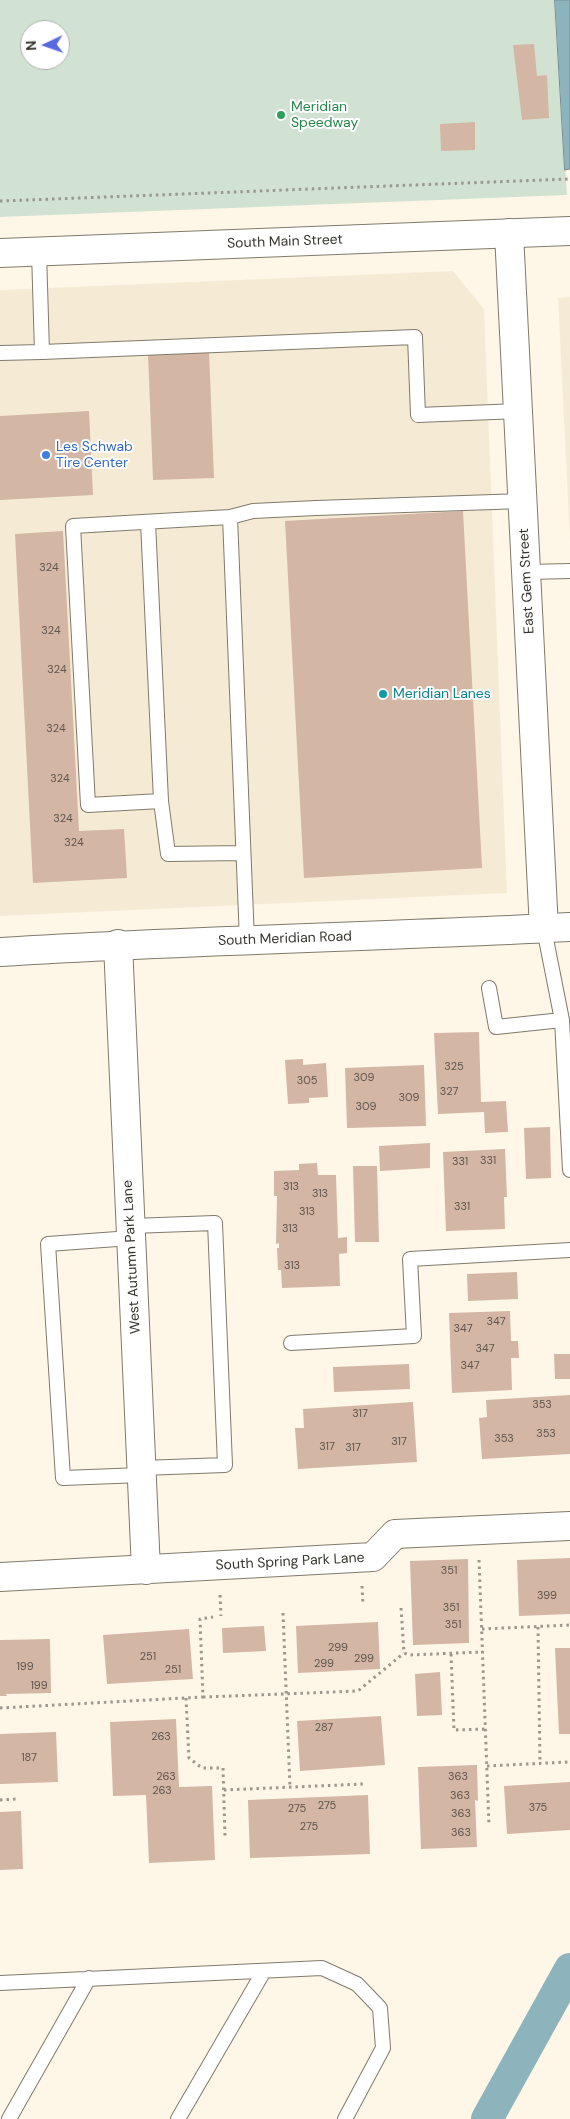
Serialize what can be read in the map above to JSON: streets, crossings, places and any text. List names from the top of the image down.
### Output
{
  "streets": {
    "street": [
      "South Main Street",
      "East Gem Street",
      "South Meridian Road",
      "West Autumn Park Lane",
      "South Spring Park Lane"
    ]
  },
  "crossings": [
    ["South Main Street", "East Gem Street"],
    ["East Gem Street", "South Meridian Road"],
    ["South Meridian Road", "West Autumn Park Lane"],
    ["West Autumn Park Lane", "South Spring Park Lane"]
  ],
  "places": ["Meridian Speedway", "Les Schwab Tire Center", "Meridian Lanes"],
  "house_numbers": [
    "324",
    "324",
    "324",
    "324",
    "324",
    "324",
    "324",
    "325",
    "309",
    "305",
    "327",
    "309",
    "309",
    "331",
    "331",
    "313",
    "313",
    "331",
    "313",
    "313",
    "313",
    "347",
    "347",
    "347",
    "347",
    "353",
    "317",
    "353",
    "353",
    "317",
    "317",
    "317",
    "351",
    "399",
    "351",
    "351",
    "299",
    "251",
    "299",
    "299",
    "199",
    "251",
    "199",
    "287",
    "263",
    "187",
    "263",
    "363",
    "263",
    "363",
    "275",
    "375",
    "275",
    "363",
    "275",
    "363"
  ],
  "north": "left"
}
